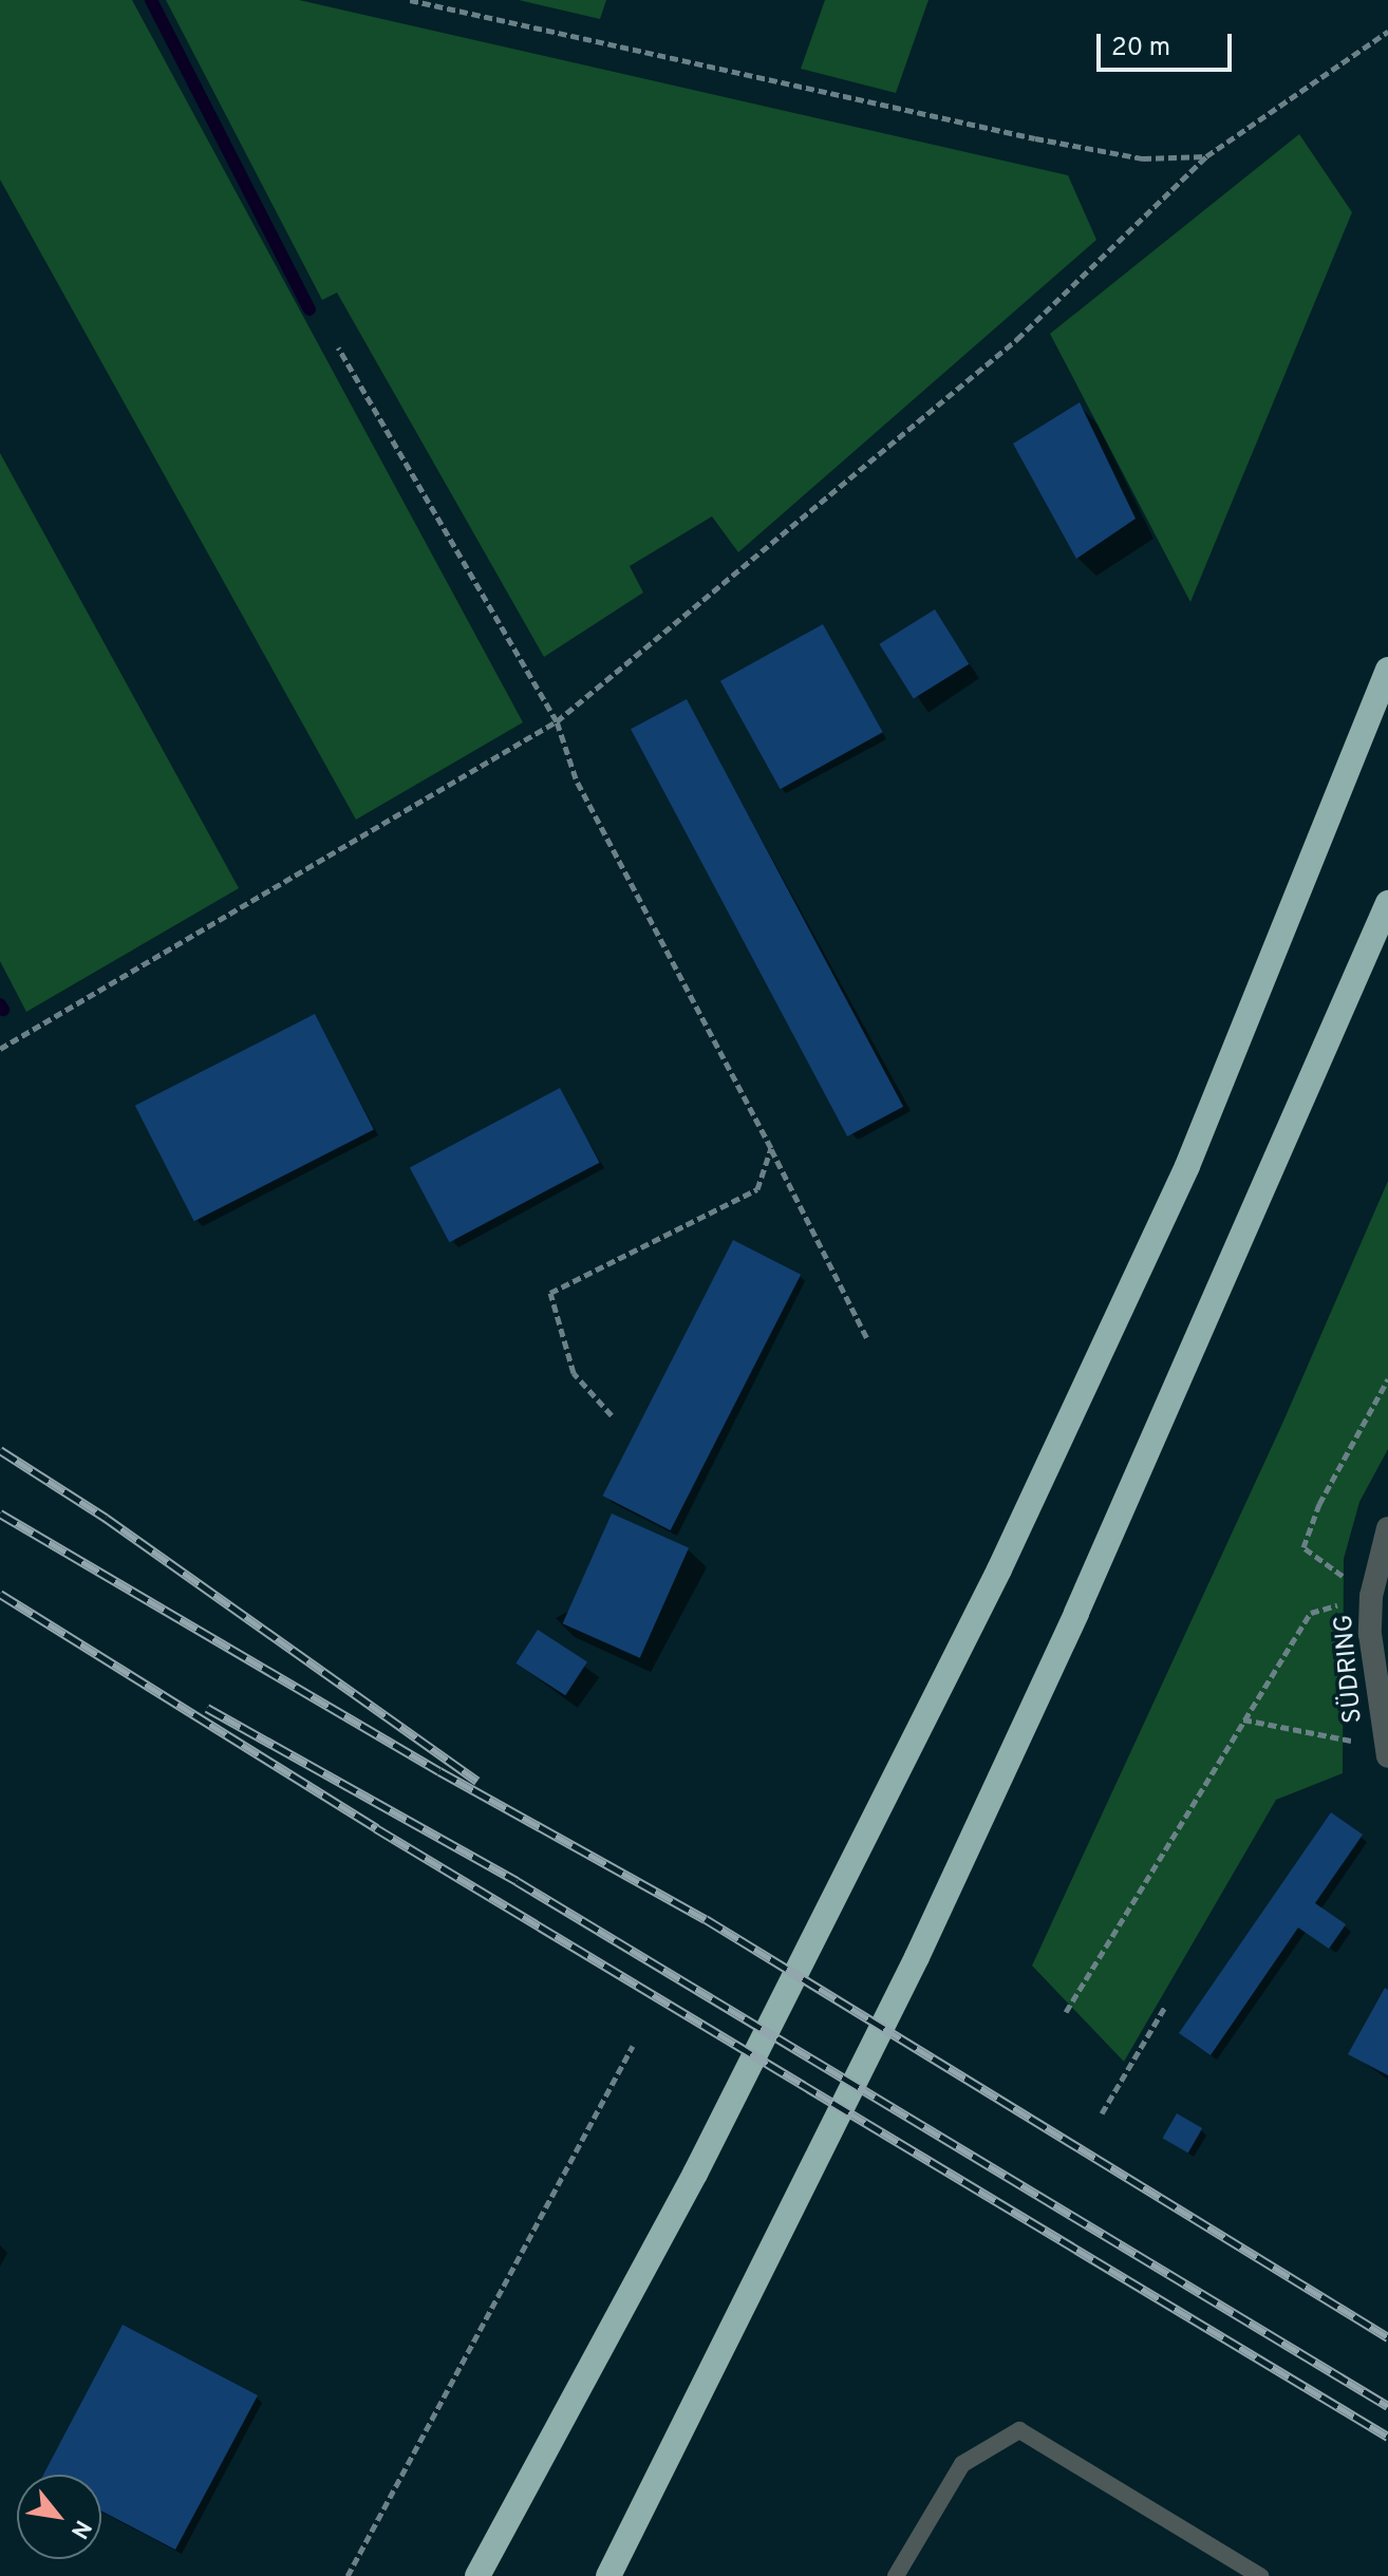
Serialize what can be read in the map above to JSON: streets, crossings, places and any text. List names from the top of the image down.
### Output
{
  "streets": {
    "street": ["SÜDRING"]
  },
  "scale_bar": "20 m",
  "north": "bottom right"
}
